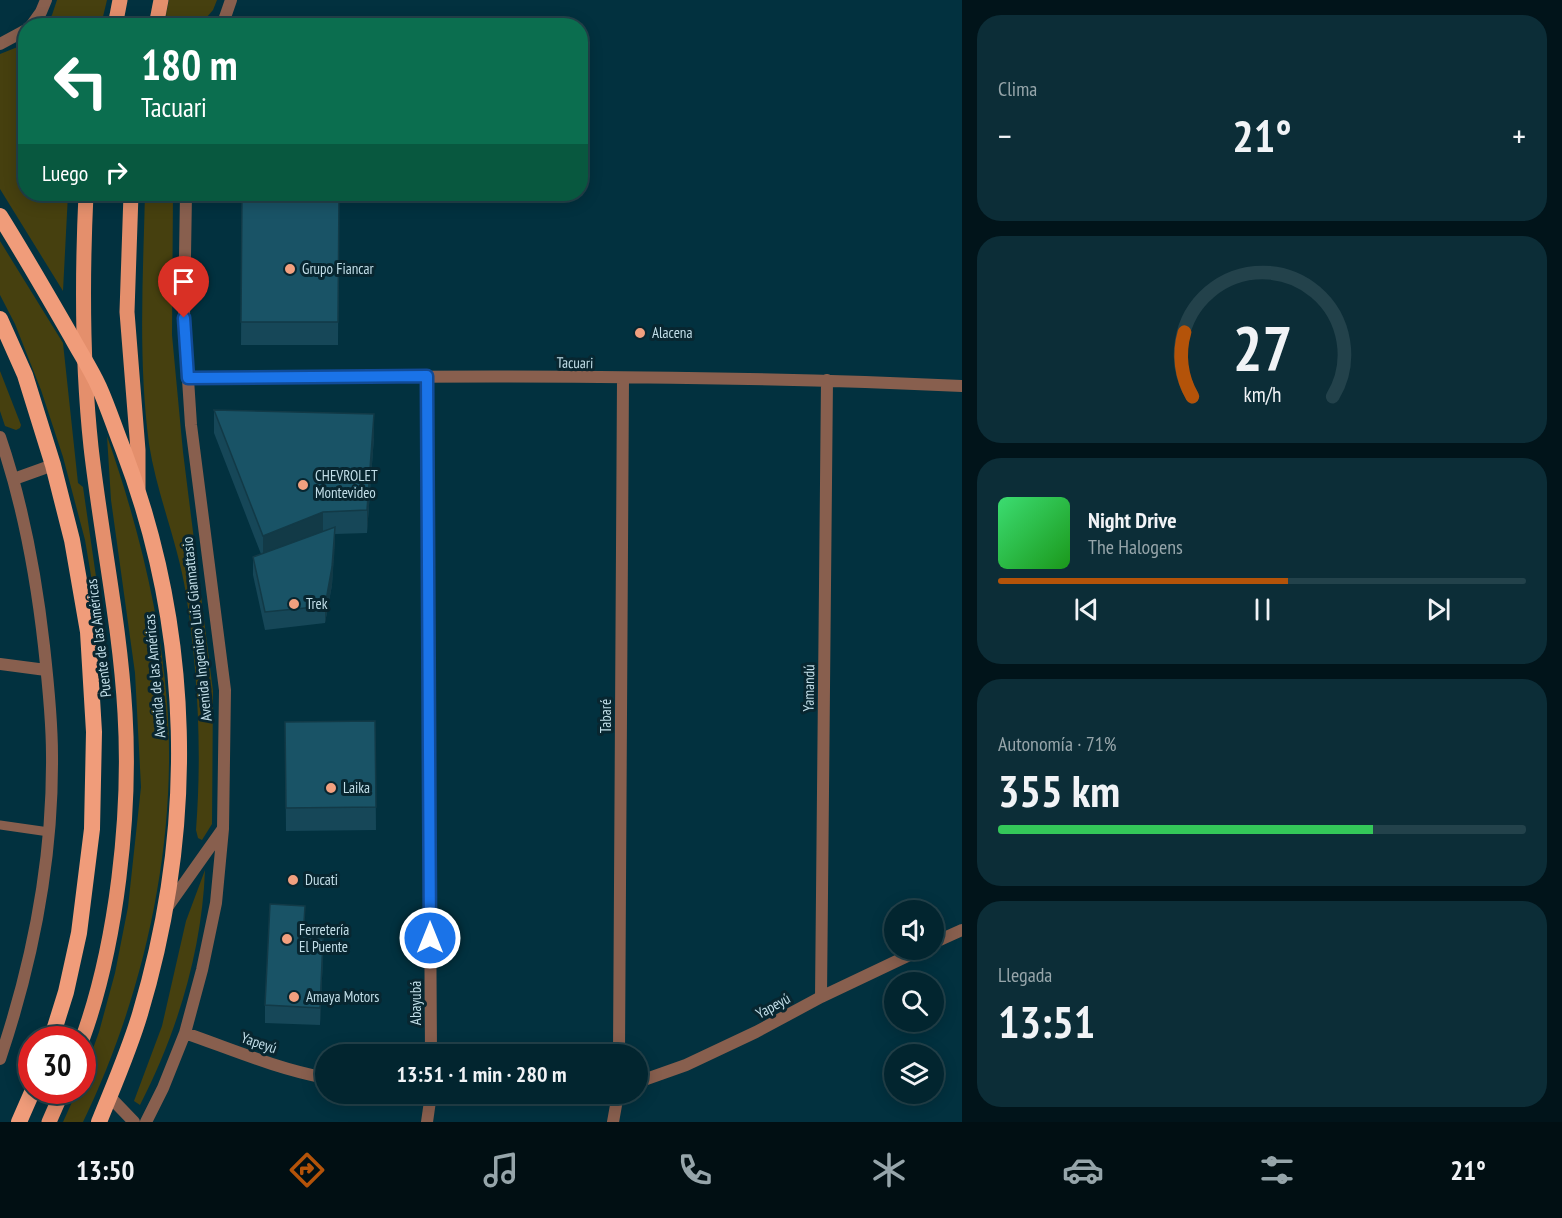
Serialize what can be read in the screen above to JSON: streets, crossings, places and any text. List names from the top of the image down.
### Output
{
  "streets": {
    "highway": ["Avenida de las Américas"],
    "main road": ["Puente de las Américas"],
    "street": [
      "Tacuari",
      "Avenida Ingeniero Luis Giannattasio",
      "Yamandú",
      "Tabaré",
      "Abayubá",
      "Yapeyú"
    ]
  },
  "crossings": [
    ["Tacuari", "Avenida Ingeniero Luis Giannattasio"],
    ["Tacuari", "Yamandú"],
    ["Tacuari", "Tabaré"],
    ["Tacuari", "Abayubá"],
    ["Avenida Ingeniero Luis Giannattasio", "Yapeyú"],
    ["Yamandú", "Yapeyú"]
  ],
  "places": [
    "Grupo Fiancar",
    "Alacena",
    "CHEVROLET Montevideo",
    "Trek",
    "Laika",
    "Ducati",
    "Ferretería El Puente",
    "Amaya Motors"
  ],
  "page": {
    "tile": [
      "Clima",
      ["Autonomía · 71%", "355 km"],
      ["Llegada", "13:51"]
    ],
    "turn": ["180 m", "Tacuari"],
    "heat": ["−", "21°", "+"],
    "then": "Luego",
    "song": ["Night Drive", "The Halogens"],
    "limit": "30",
    "trip": "13:51 · 1 min · 280 m",
    "tabs": ["13:50", "21°"],
    "gauge": ["27", "km/h"]
  }
}
